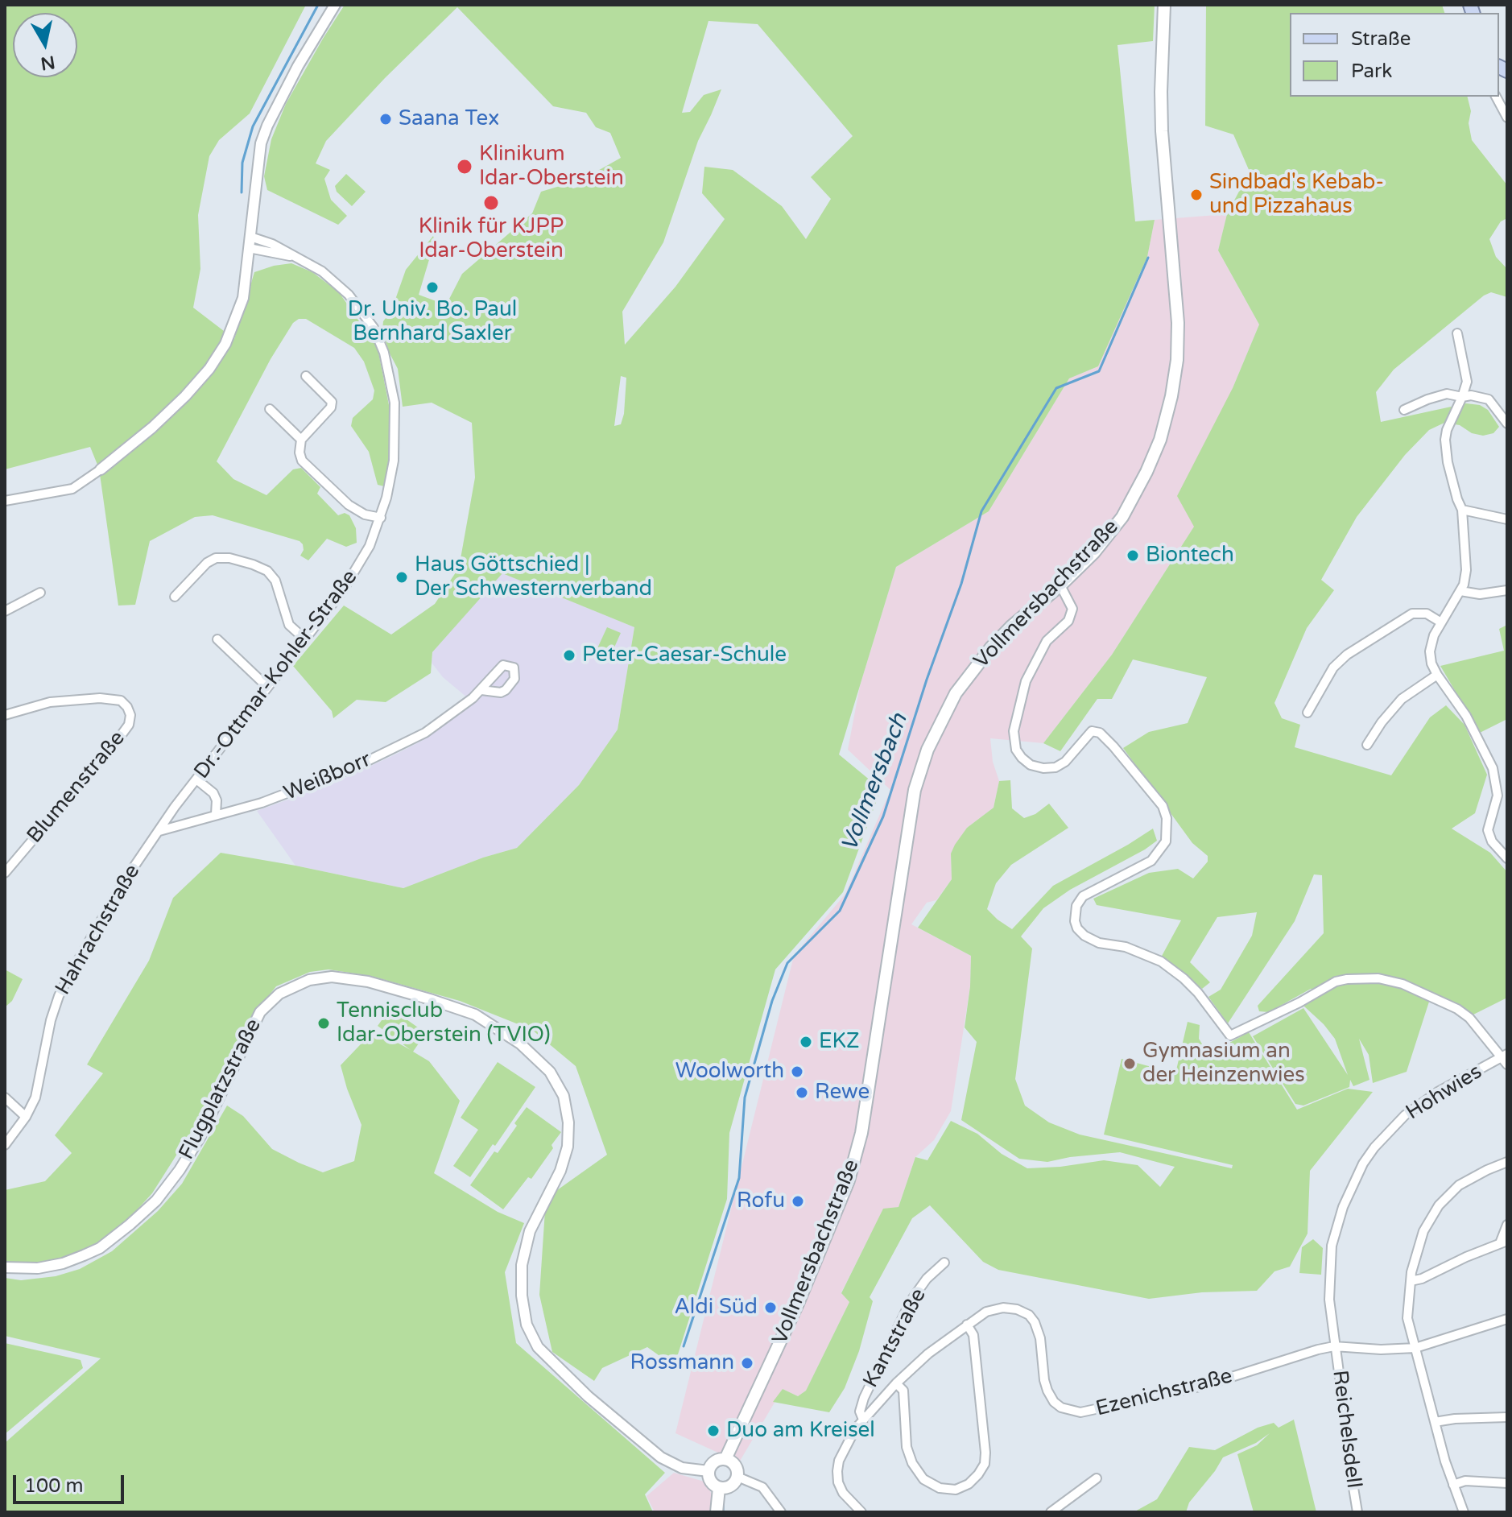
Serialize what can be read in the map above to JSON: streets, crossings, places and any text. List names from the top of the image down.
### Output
{
  "streets": {
    "main road": ["Vollmersbachstraße"],
    "street": [
      "Dr.-Ottmar-Kohler-Straße",
      "Weißborr",
      "Blumenstraße",
      "Hahrachstraße",
      "Flugplatzstraße",
      "Hohwies",
      "Kantstraße",
      "Ezenichstraße",
      "Reichelsdell"
    ]
  },
  "crossings": [
    ["Vollmersbachstraße", "Flugplatzstraße"],
    ["Dr.-Ottmar-Kohler-Straße", "Hahrachstraße"],
    ["Weißborr", "Hahrachstraße"],
    ["Hohwies", "Ezenichstraße"],
    ["Hohwies", "Reichelsdell"],
    ["Kantstraße", "Ezenichstraße"],
    ["Ezenichstraße", "Reichelsdell"]
  ],
  "water": ["Vollmersbach"],
  "places": [
    "Saana Tex",
    "Klinikum Idar-Oberstein",
    "Sindbad's Kebab- und Pizzahaus",
    "Klinik für KJPP Idar-Oberstein",
    "Dr. Univ. Bo. Paul Bernhard Saxler",
    "Biontech",
    "Haus Göttschied | Der Schwesternverband",
    "Peter-Caesar-Schule",
    "Tennisclub Idar-Oberstein (TVIO)",
    "EKZ",
    "Gymnasium an der Heinzenwies",
    "Woolworth",
    "Rewe",
    "Rofu",
    "Aldi Süd",
    "Rossmann",
    "Duo am Kreisel"
  ],
  "legend": ["Straße", "Park"],
  "scale_bar": "100 m",
  "north": "bottom"
}
